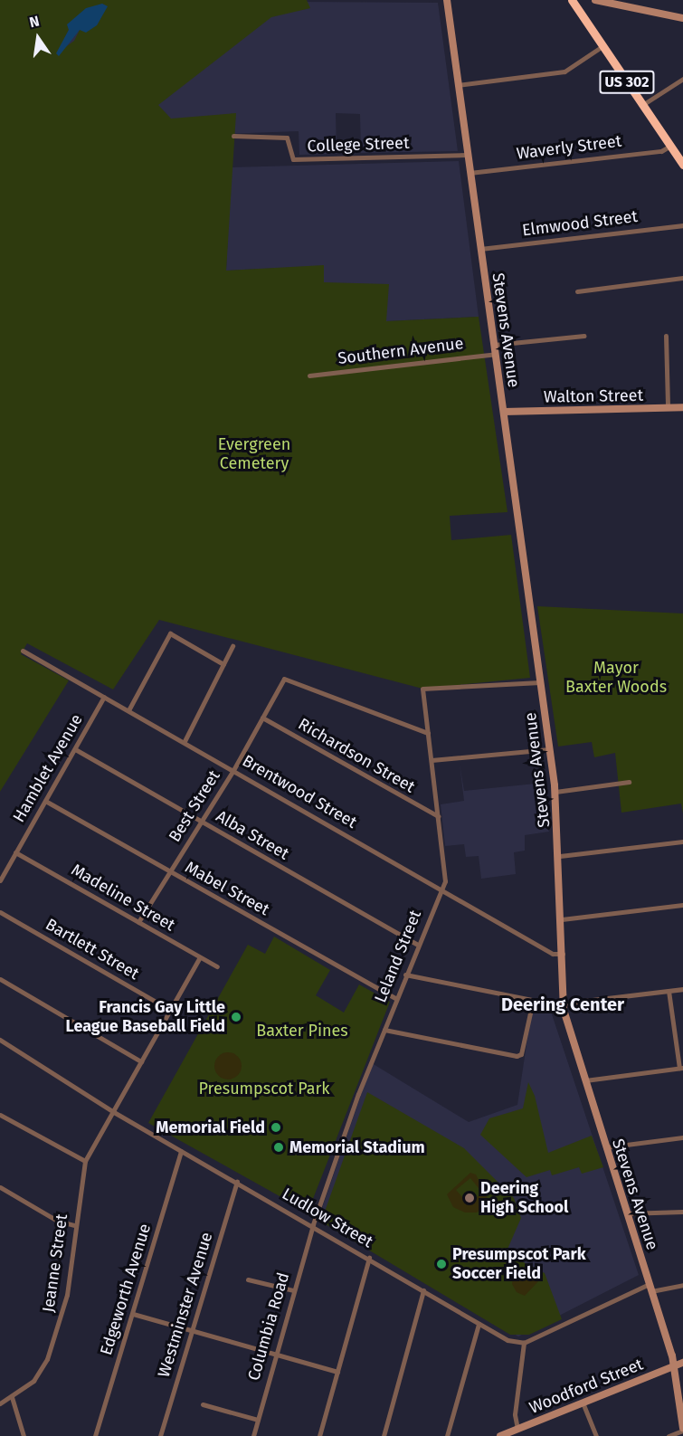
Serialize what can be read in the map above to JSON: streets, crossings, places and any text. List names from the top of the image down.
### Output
{
  "streets": {
    "highway": ["US 302"],
    "main road": ["Stevens Avenue", "Walton Street", "Woodford Street"],
    "street": [
      "College Street",
      "Waverly Street",
      "Elmwood Street",
      "Southern Avenue",
      "Richardson Street",
      "Hamblet Avenue",
      "Brentwood Street",
      "Best Street",
      "Alba Street",
      "Mabel Street",
      "Madeline Street",
      "Bartlett Street",
      "Leland Street",
      "Ludlow Street",
      "Jeanne Street",
      "Edgeworth Avenue",
      "Westminster Avenue",
      "Columbia Road"
    ]
  },
  "crossings": [
    ["US 302", "Waverly Street"],
    ["College Street", "Stevens Avenue"],
    ["Waverly Street", "Stevens Avenue"],
    ["Elmwood Street", "Stevens Avenue"],
    ["Stevens Avenue", "Southern Avenue"],
    ["Stevens Avenue", "Walton Street"],
    ["Stevens Avenue", "Brentwood Street"],
    ["Stevens Avenue", "Leland Street"],
    ["Stevens Avenue", "Woodford Street"],
    ["Richardson Street", "Best Street"],
    ["Richardson Street", "Leland Street"],
    ["Hamblet Avenue", "Brentwood Street"],
    ["Hamblet Avenue", "Alba Street"],
    ["Hamblet Avenue", "Mabel Street"],
    ["Hamblet Avenue", "Madeline Street"],
    ["Brentwood Street", "Best Street"],
    ["Brentwood Street", "Leland Street"],
    ["Best Street", "Alba Street"],
    ["Best Street", "Mabel Street"],
    ["Best Street", "Madeline Street"],
    ["Best Street", "Leland Street"],
    ["Alba Street", "Leland Street"],
    ["Mabel Street", "Leland Street"],
    ["Madeline Street", "Jeanne Street"],
    ["Bartlett Street", "Jeanne Street"],
    ["Leland Street", "Ludlow Street"],
    ["Leland Street", "Columbia Road"],
    ["Ludlow Street", "Jeanne Street"],
    ["Ludlow Street", "Edgeworth Avenue"],
    ["Ludlow Street", "Westminster Avenue"],
    ["Ludlow Street", "Columbia Road"]
  ],
  "districts": ["Deering Center"],
  "parks": [
    "Evergreen Cemetery",
    "Mayor Baxter Woods",
    "Baxter Pines",
    "Presumpscot Park"
  ],
  "places": [
    "Francis Gay Little League Baseball Field",
    "Memorial Field",
    "Memorial Stadium",
    "Deering High School",
    "Presumpscot Park Soccer Field"
  ],
  "north": "top"
}
